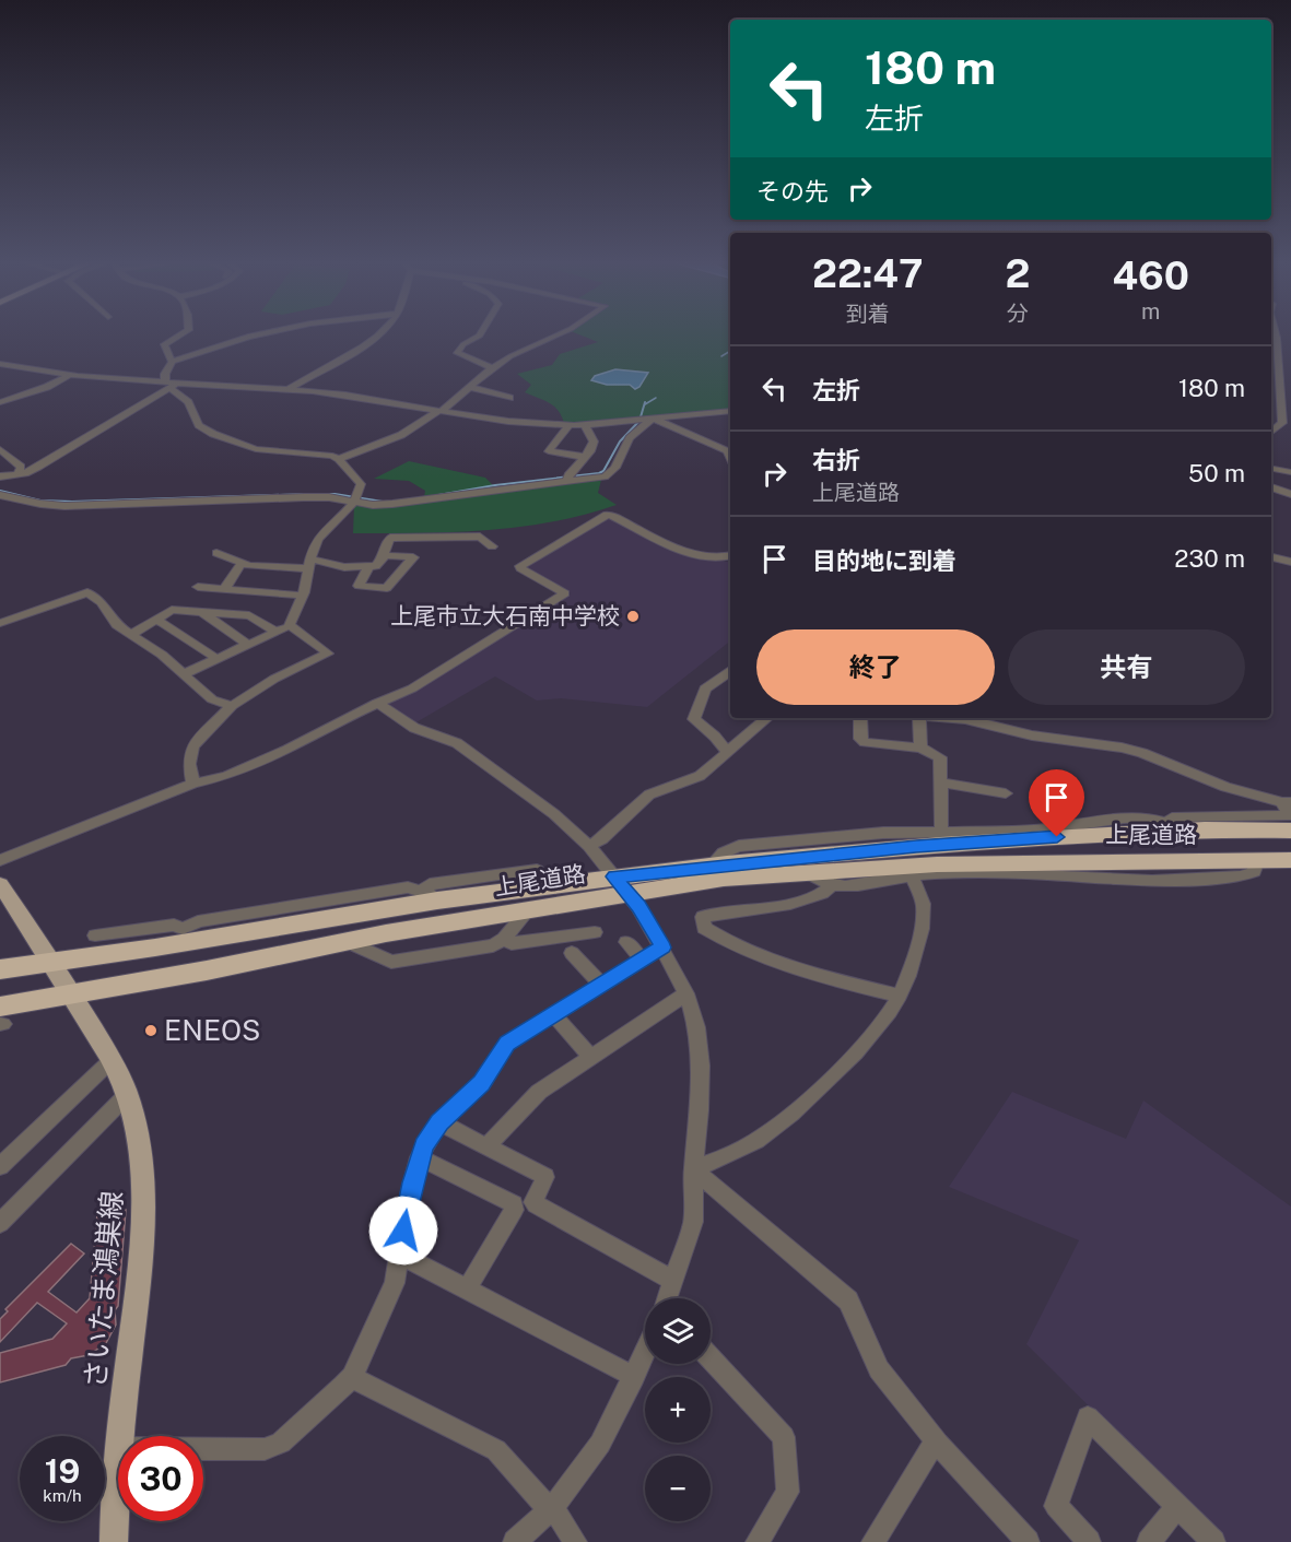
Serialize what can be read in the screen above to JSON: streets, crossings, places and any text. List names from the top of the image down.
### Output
{
  "streets": {
    "highway": ["上尾道路"],
    "main road": ["さいたま鴻巣線"]
  },
  "crossings": [
    ["上尾道路", "さいたま鴻巣線"]
  ],
  "places": ["上尾市立大石南中学校", "ENEOS"],
  "page": {
    "turn": ["180 m", "左折"],
    "then": "その先",
    "eta": [
      "22:47",
      "到着",
      "2",
      "分",
      "460",
      "m"
    ],
    "list": [
      {
        "name": "左折",
        "value": "180 m"
      },
      {
        "name": "右折",
        "note": "上尾道路",
        "value": "50 m"
      },
      {
        "name": "目的地に到着",
        "value": "230 m"
      }
    ],
    "buttons": ["終了", "共有"],
    "map_buttons": ["+", "−"],
    "speed": "19 km/h",
    "limit": "30"
  }
}
